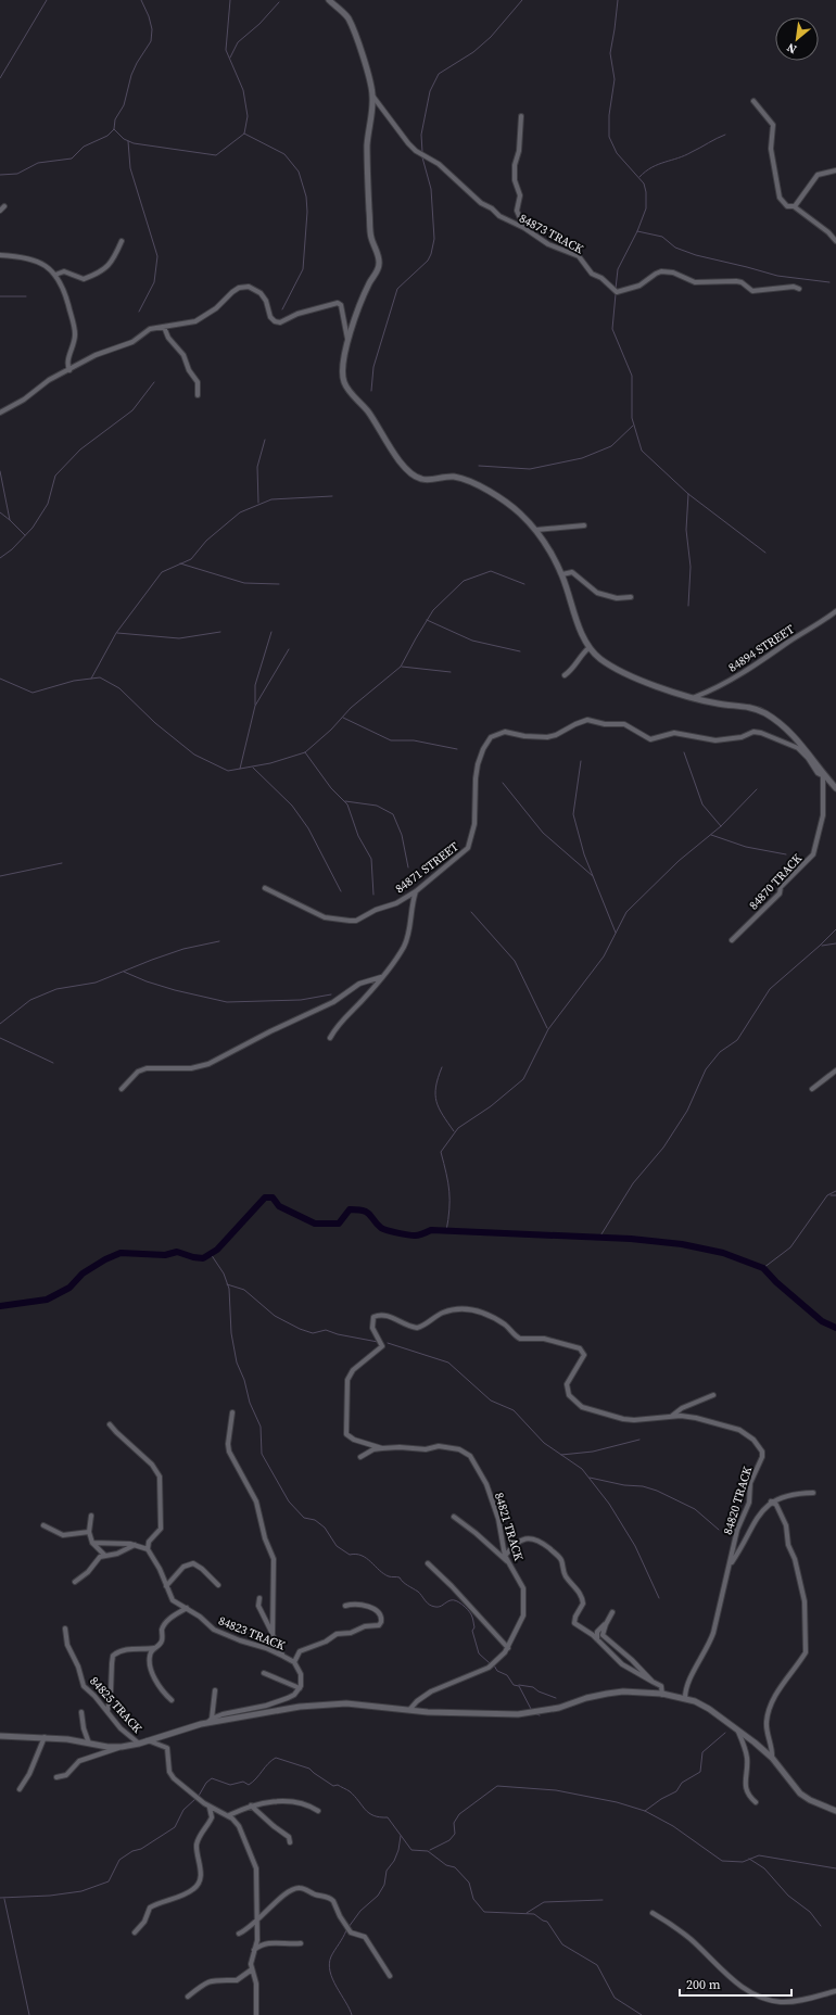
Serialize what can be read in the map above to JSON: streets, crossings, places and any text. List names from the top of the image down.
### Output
{
  "streets": {
    "street": [
      "84873 TRACK",
      "84894 STREET",
      "84871 STREET",
      "84870 TRACK",
      "84820 TRACK",
      "84821 TRACK",
      "84823 TRACK",
      "84825 TRACK"
    ]
  },
  "crossings": [
    ["84871 STREET", "84870 TRACK"],
    ["84820 TRACK", "84821 TRACK"]
  ],
  "scale_bar": "200 m",
  "north": "bottom left"
}
